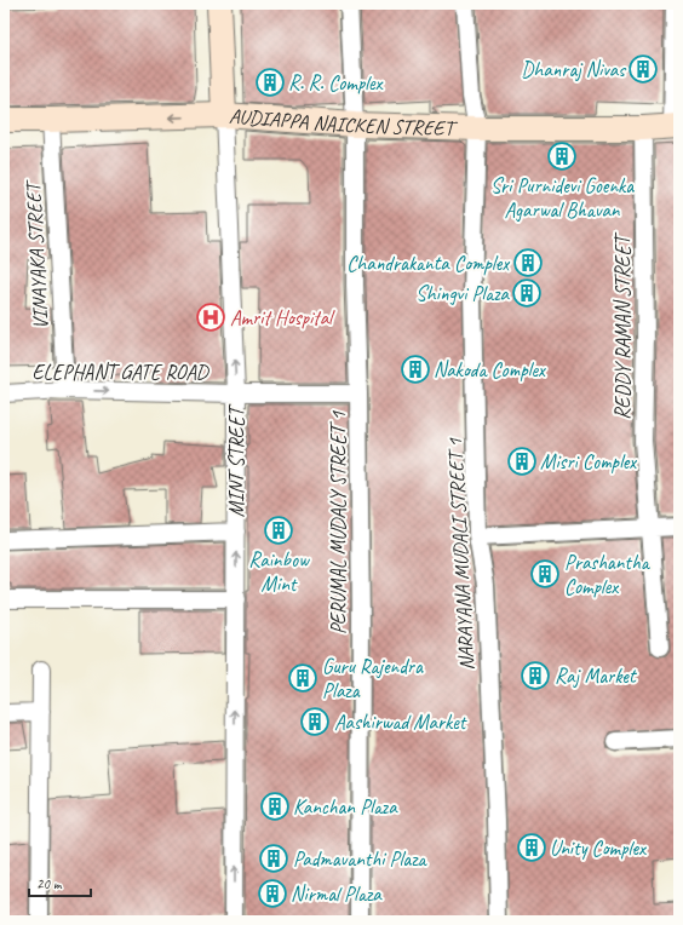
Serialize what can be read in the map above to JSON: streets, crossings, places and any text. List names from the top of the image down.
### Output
{
  "streets": {
    "street": [
      "AUDIAPPA NAICKEN STREET",
      "VINAYAKA STREET",
      "REDDY RAMAN STREET",
      "ELEPHANT GATE ROAD",
      "MINT STREET",
      "PERUMAL MUDALY STREET 1",
      "NARAYANA MUDALI STREET 1"
    ]
  },
  "crossings": [
    ["AUDIAPPA NAICKEN STREET", "VINAYAKA STREET"],
    ["AUDIAPPA NAICKEN STREET", "REDDY RAMAN STREET"],
    ["AUDIAPPA NAICKEN STREET", "MINT STREET"],
    ["AUDIAPPA NAICKEN STREET", "PERUMAL MUDALY STREET 1"],
    ["AUDIAPPA NAICKEN STREET", "NARAYANA MUDALI STREET 1"],
    ["VINAYAKA STREET", "ELEPHANT GATE ROAD"],
    ["ELEPHANT GATE ROAD", "MINT STREET"],
    ["ELEPHANT GATE ROAD", "PERUMAL MUDALY STREET 1"]
  ],
  "one_way": ["MINT STREET"],
  "places": {
    "building": [
      "Dhanraj Nivas",
      "R. R. Complex",
      "Sri Purnidevi Goenka Agarwal Bhavan",
      "Chandrakanta Complex",
      "Shingvi Plaza",
      "Nakoda Complex",
      "Misri Complex",
      "Rainbow Mint",
      "Prashantha Complex",
      "Raj Market",
      "Guru Rajendra Plaza",
      "Aashirwad Market",
      "Kanchan Plaza",
      "Unity Complex",
      "Padmavanthi Plaza",
      "Nirmal Plaza"
    ],
    "hospital": ["Amrit Hospital"]
  },
  "scale_bar": "20 m"
}
